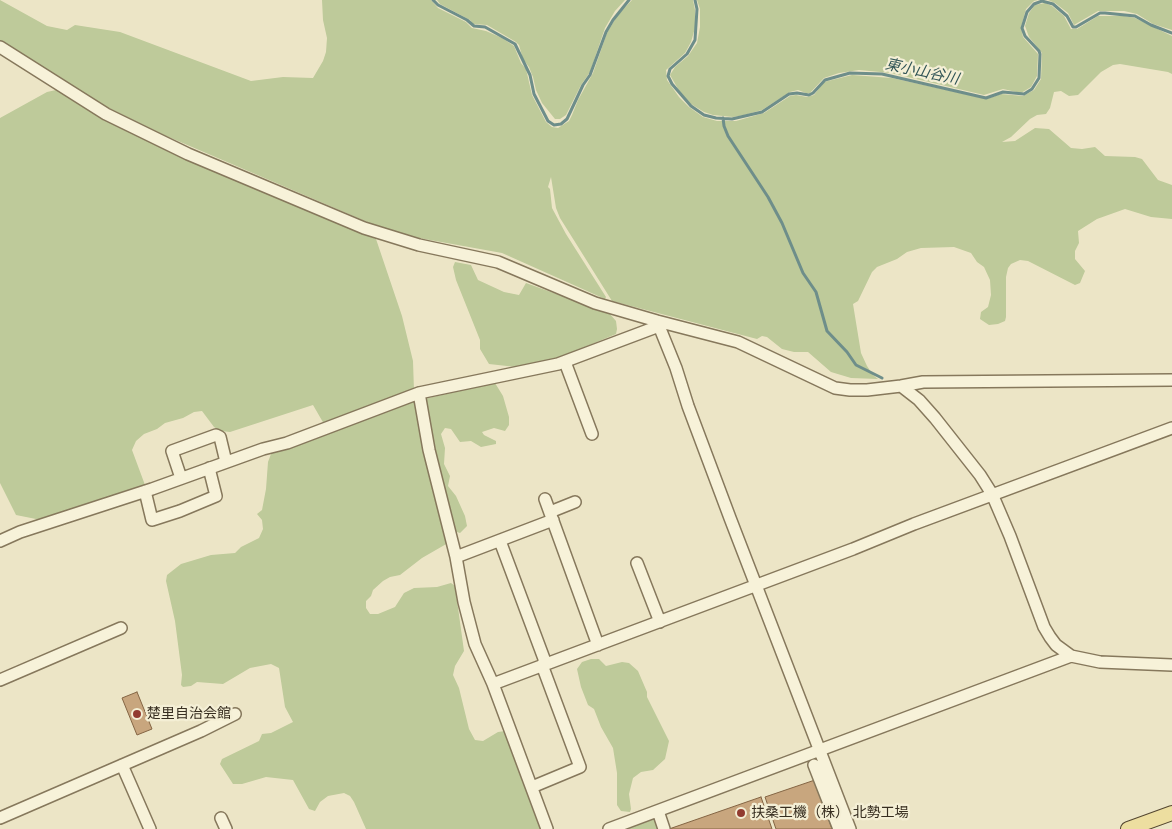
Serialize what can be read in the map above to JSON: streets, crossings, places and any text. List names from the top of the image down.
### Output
{
  "water": ["東小山谷川"],
  "places": ["楚里自治会館", "扶桑工機（株） 北勢工場"]
}
